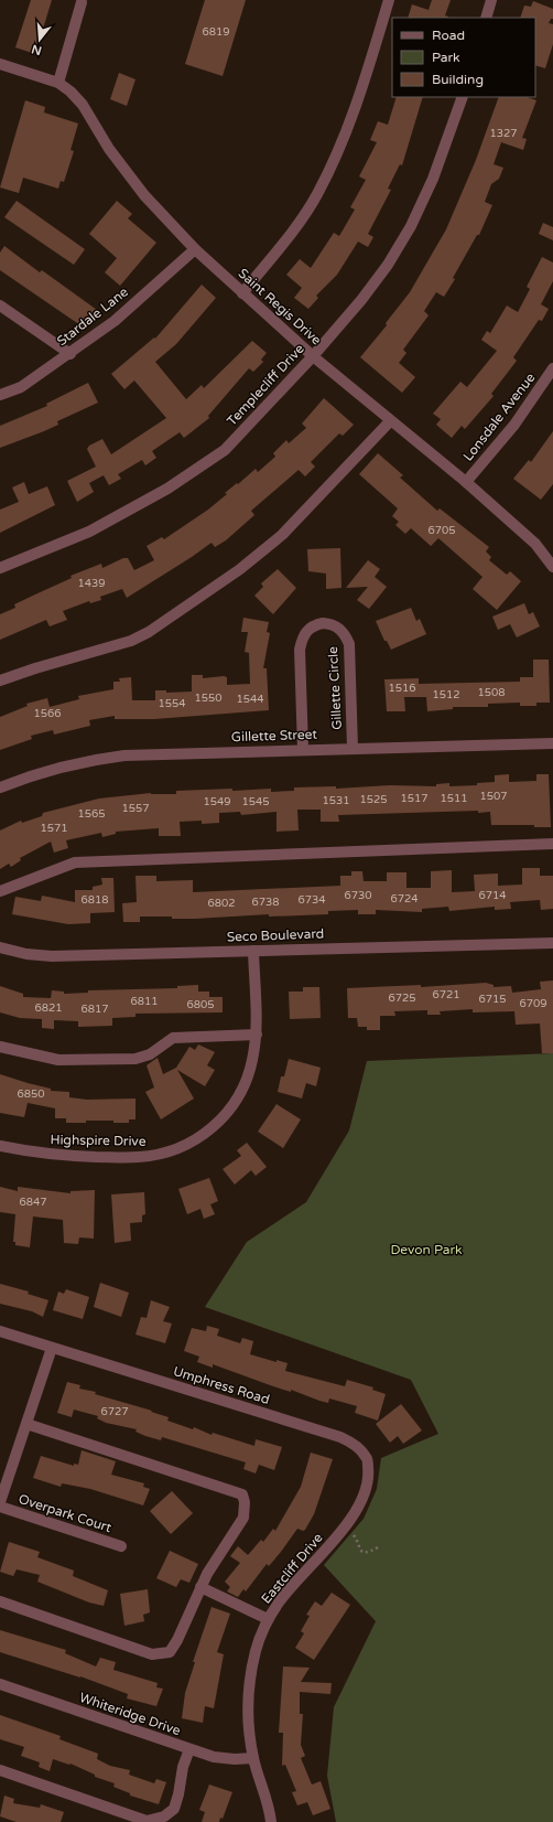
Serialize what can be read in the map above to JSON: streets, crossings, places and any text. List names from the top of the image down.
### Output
{
  "streets": {
    "street": [
      "Saint Regis Drive",
      "Stardale Lane",
      "Templecliff Drive",
      "Lonsdale Avenue",
      "Gillette Circle",
      "Gillette Street",
      "Seco Boulevard",
      "Highspire Drive",
      "Umphress Road",
      "Overpark Court",
      "Eastcliff Drive",
      "Whiteridge Drive"
    ]
  },
  "crossings": [
    ["Saint Regis Drive", "Stardale Lane"],
    ["Saint Regis Drive", "Templecliff Drive"],
    ["Saint Regis Drive", "Lonsdale Avenue"],
    ["Gillette Circle", "Gillette Street"],
    ["Seco Boulevard", "Highspire Drive"],
    ["Umphress Road", "Eastcliff Drive"],
    ["Eastcliff Drive", "Whiteridge Drive"]
  ],
  "parks": ["Devon Park"],
  "house_numbers": [
    "6819",
    "1327",
    "6705",
    "1439",
    "1516",
    "1508",
    "1512",
    "1550",
    "1544",
    "1554",
    "1566",
    "1507",
    "1517",
    "1511",
    "1525",
    "1531",
    "1549",
    "1545",
    "1557",
    "1565",
    "1571",
    "6730",
    "6714",
    "6724",
    "6818",
    "6734",
    "6738",
    "6802",
    "6721",
    "6725",
    "6715",
    "6811",
    "6709",
    "6805",
    "6821",
    "6817",
    "6850",
    "6847",
    "6727"
  ],
  "legend": ["Road", "Park", "Building"],
  "north": "bottom"
}
